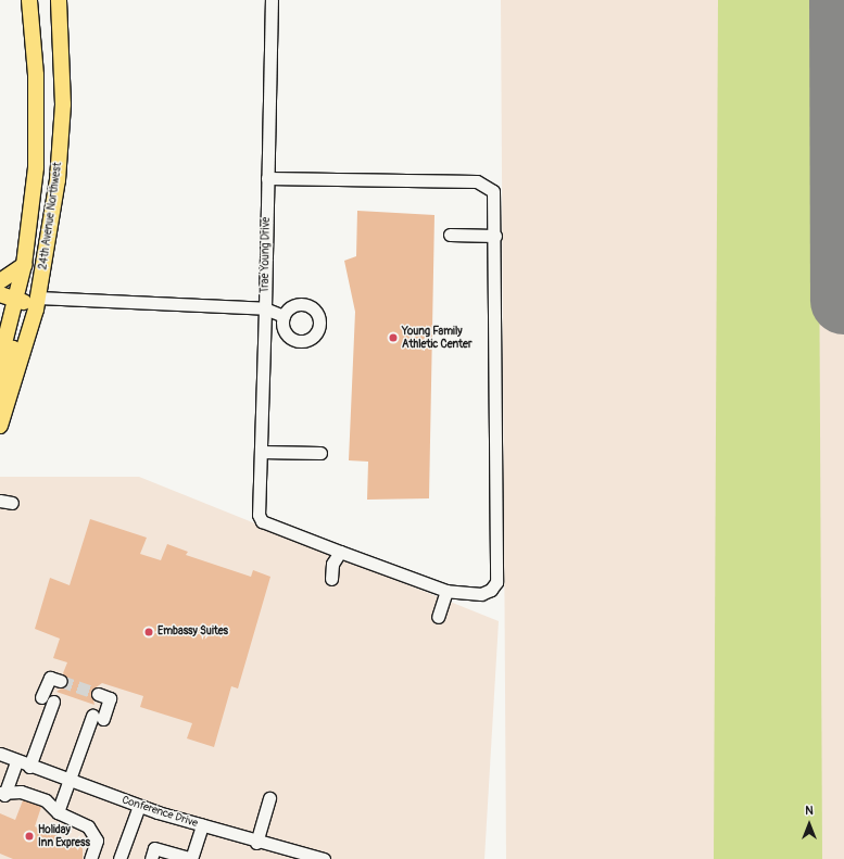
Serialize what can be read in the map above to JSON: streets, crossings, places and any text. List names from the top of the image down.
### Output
{
  "streets": {
    "main road": ["24th Avenue Northwest"],
    "street": ["Trae Young Drive", "Conference Drive"]
  },
  "crossings": [
    ["24th Avenue Northwest", "Trae Young Drive"]
  ],
  "places": ["Young Family Athletic Center", "Embassy Suites", "Holiday Inn Express"],
  "north": "top"
}
